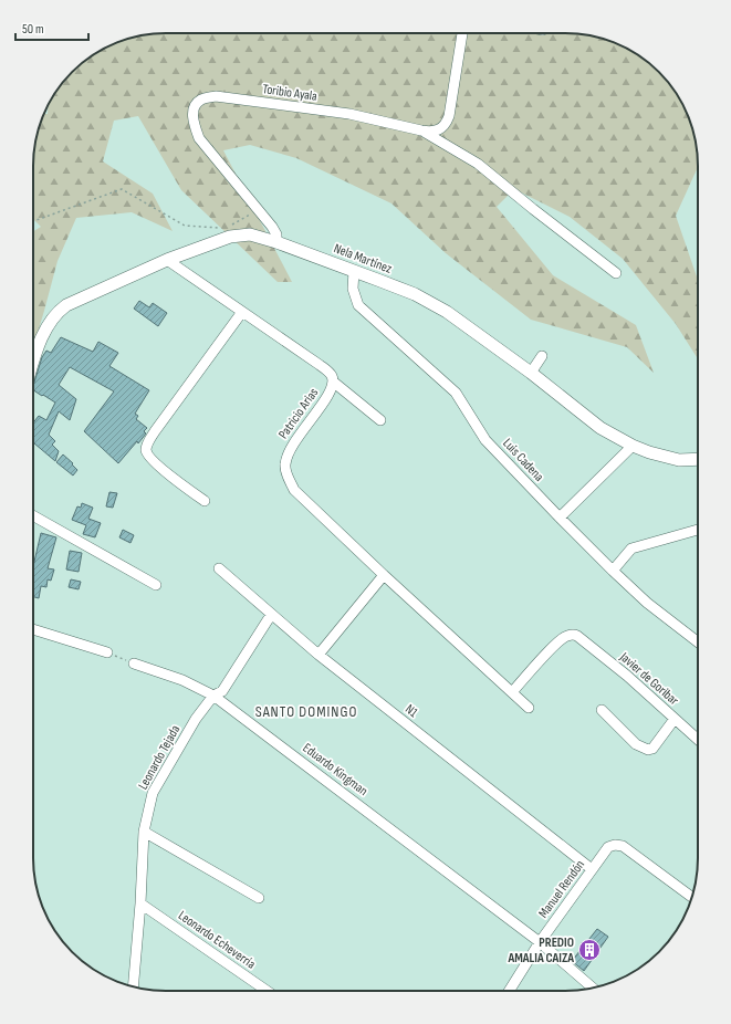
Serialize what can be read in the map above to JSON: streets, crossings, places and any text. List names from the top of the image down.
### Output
{
  "streets": {
    "main road": ["Nela Martínez"],
    "street": [
      "Toribio Ayala",
      "Patricio Arias",
      "Luis Cadena",
      "Javier de Goribar",
      "N1",
      "Leonardo Tejada",
      "Eduardo Kingman",
      "Manuel Rendón",
      "Leonardo Echeverría"
    ]
  },
  "crossings": [
    ["Toribio Ayala", "Nela Martínez"],
    ["Nela Martínez", "Patricio Arias"],
    ["Nela Martínez", "Luis Cadena"],
    ["Patricio Arias", "Javier de Goribar"],
    ["N1", "Leonardo Tejada"],
    ["N1", "Manuel Rendón"],
    ["Leonardo Tejada", "Eduardo Kingman"],
    ["Leonardo Tejada", "Leonardo Echeverría"],
    ["Eduardo Kingman", "Manuel Rendón"]
  ],
  "districts": ["SANTO DOMINGO"],
  "places": {
    "building": ["PREDIO AMALIA CAIZA"]
  },
  "scale_bar": "50 m"
}
